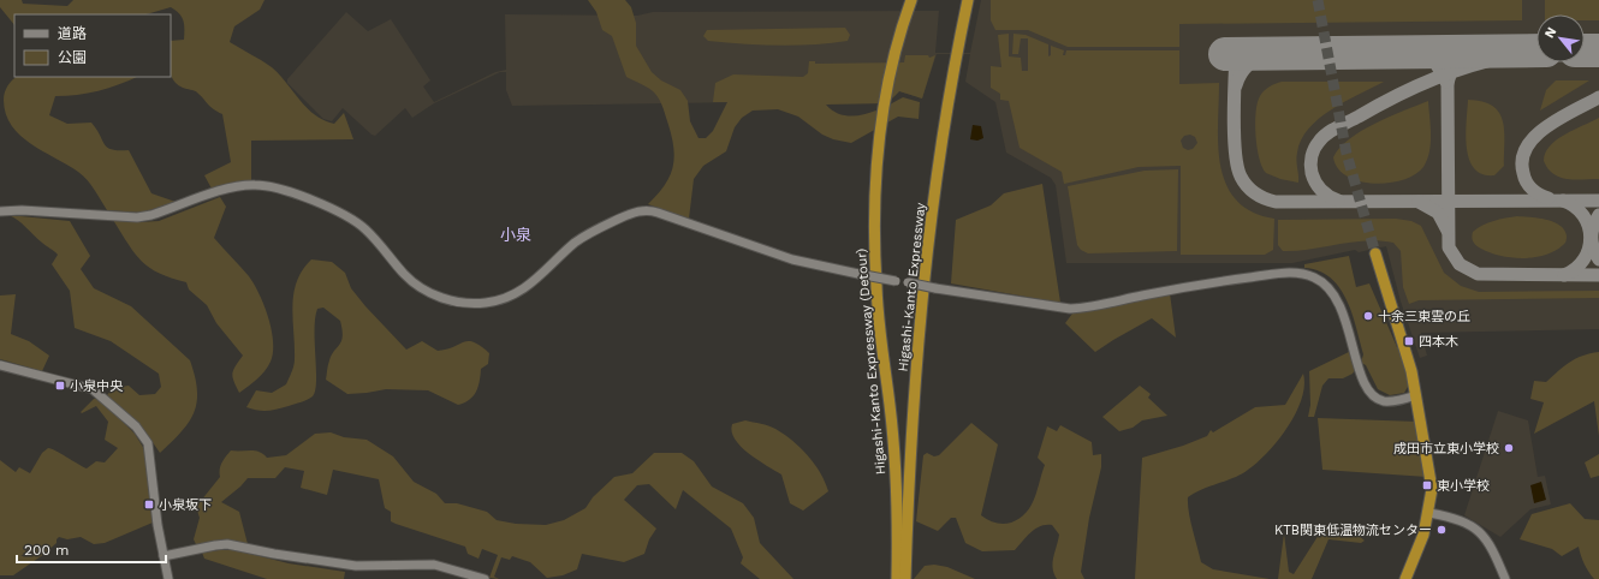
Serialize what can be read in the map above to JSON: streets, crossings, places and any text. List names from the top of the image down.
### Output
{
  "streets": {
    "highway": ["Higashi-Kanto Expressway", "Higashi-Kanto Expressway (Detour)"]
  },
  "districts": ["小泉"],
  "places": {
    "other": ["十余三東雲の丘", "成田市立東小学校", "KTB関東低温物流センター"],
    "transit": [
      "四本木",
      "小泉中央",
      "東小学校",
      "小泉坂下"
    ]
  },
  "legend": ["道路", "公園"],
  "scale_bar": "200 m",
  "north": "top left"
}
